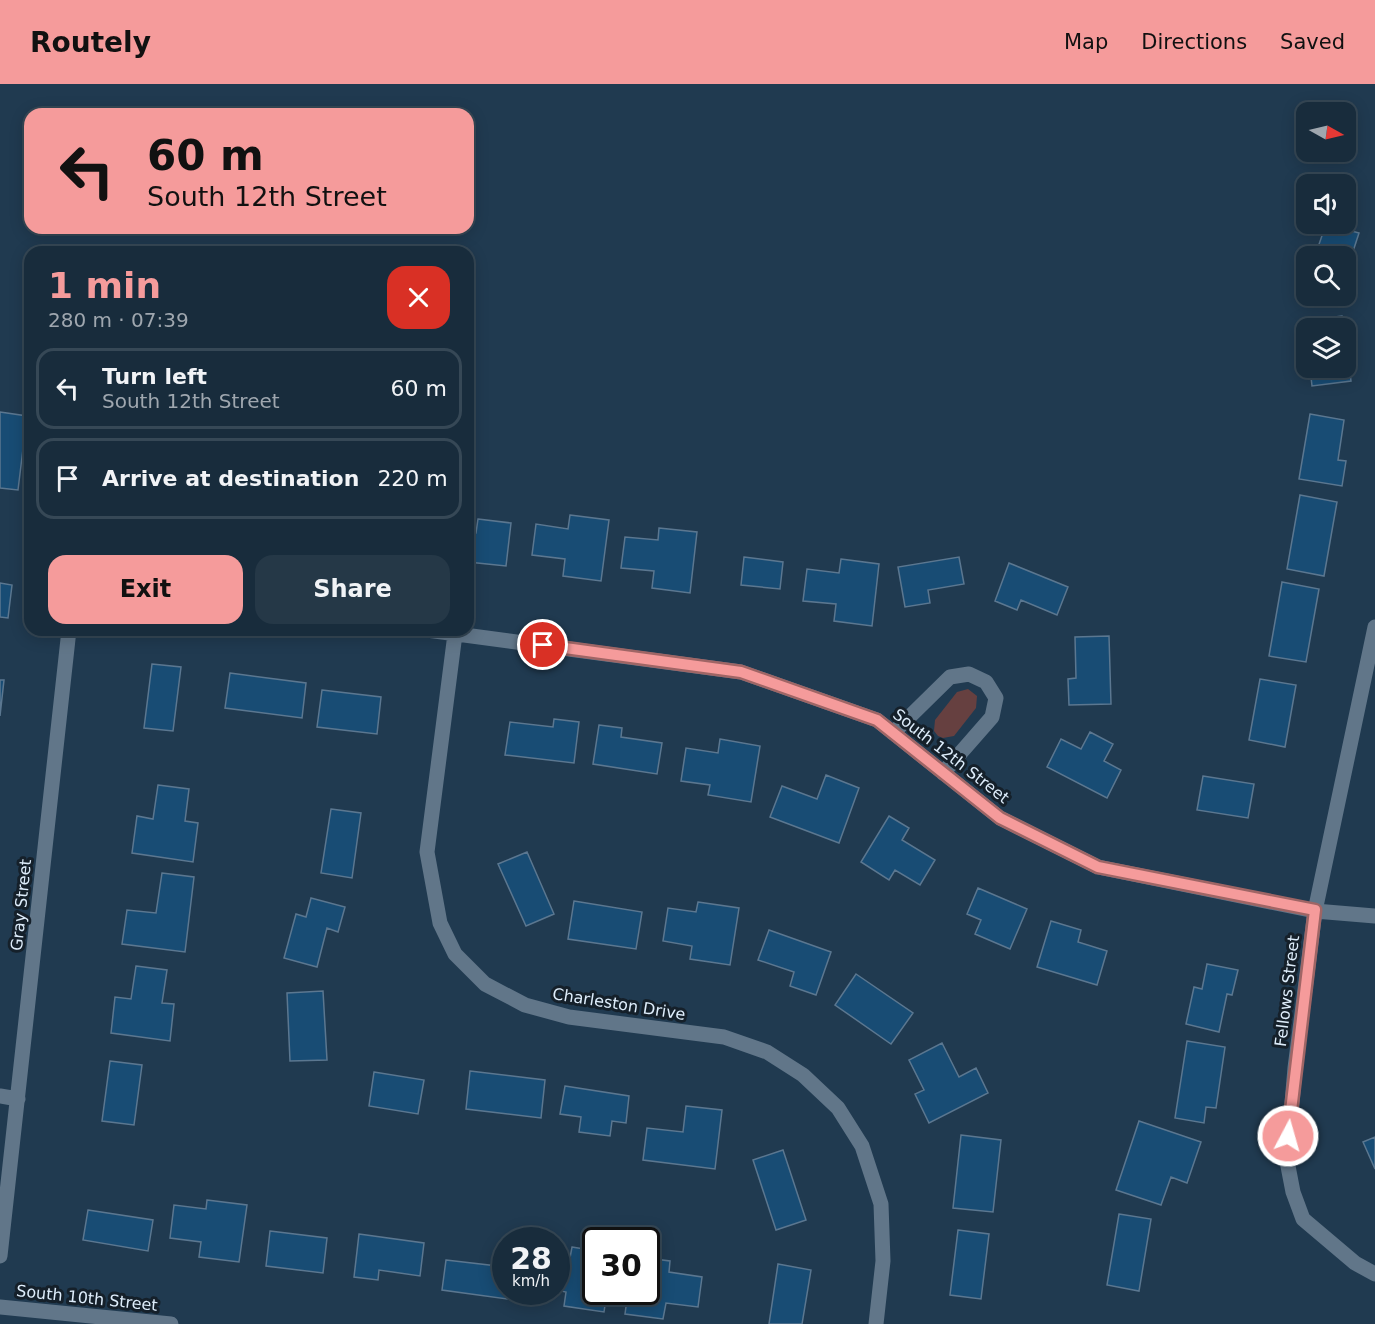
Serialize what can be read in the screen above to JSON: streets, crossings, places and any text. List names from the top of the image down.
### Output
{
  "streets": {
    "street": [
      "South 12th Street",
      "Gray Street",
      "Fellows Street",
      "Charleston Drive",
      "South 10th Street"
    ]
  },
  "crossings": [
    ["South 12th Street", "Fellows Street"]
  ],
  "north": "right",
  "page": {
    "header": "Routely",
    "nav": ["Map", "Directions", "Saved"],
    "turn": ["60 m", "South 12th Street"],
    "heading": ["1 min", "280 m · 07:39"],
    "list": [
      {
        "name": "Turn left",
        "note": "South 12th Street",
        "value": "60 m"
      },
      {
        "name": "Arrive at destination",
        "value": "220 m"
      }
    ],
    "buttons": ["Exit", "Share"],
    "speed": "28 km/h",
    "limit": "30"
  }
}
